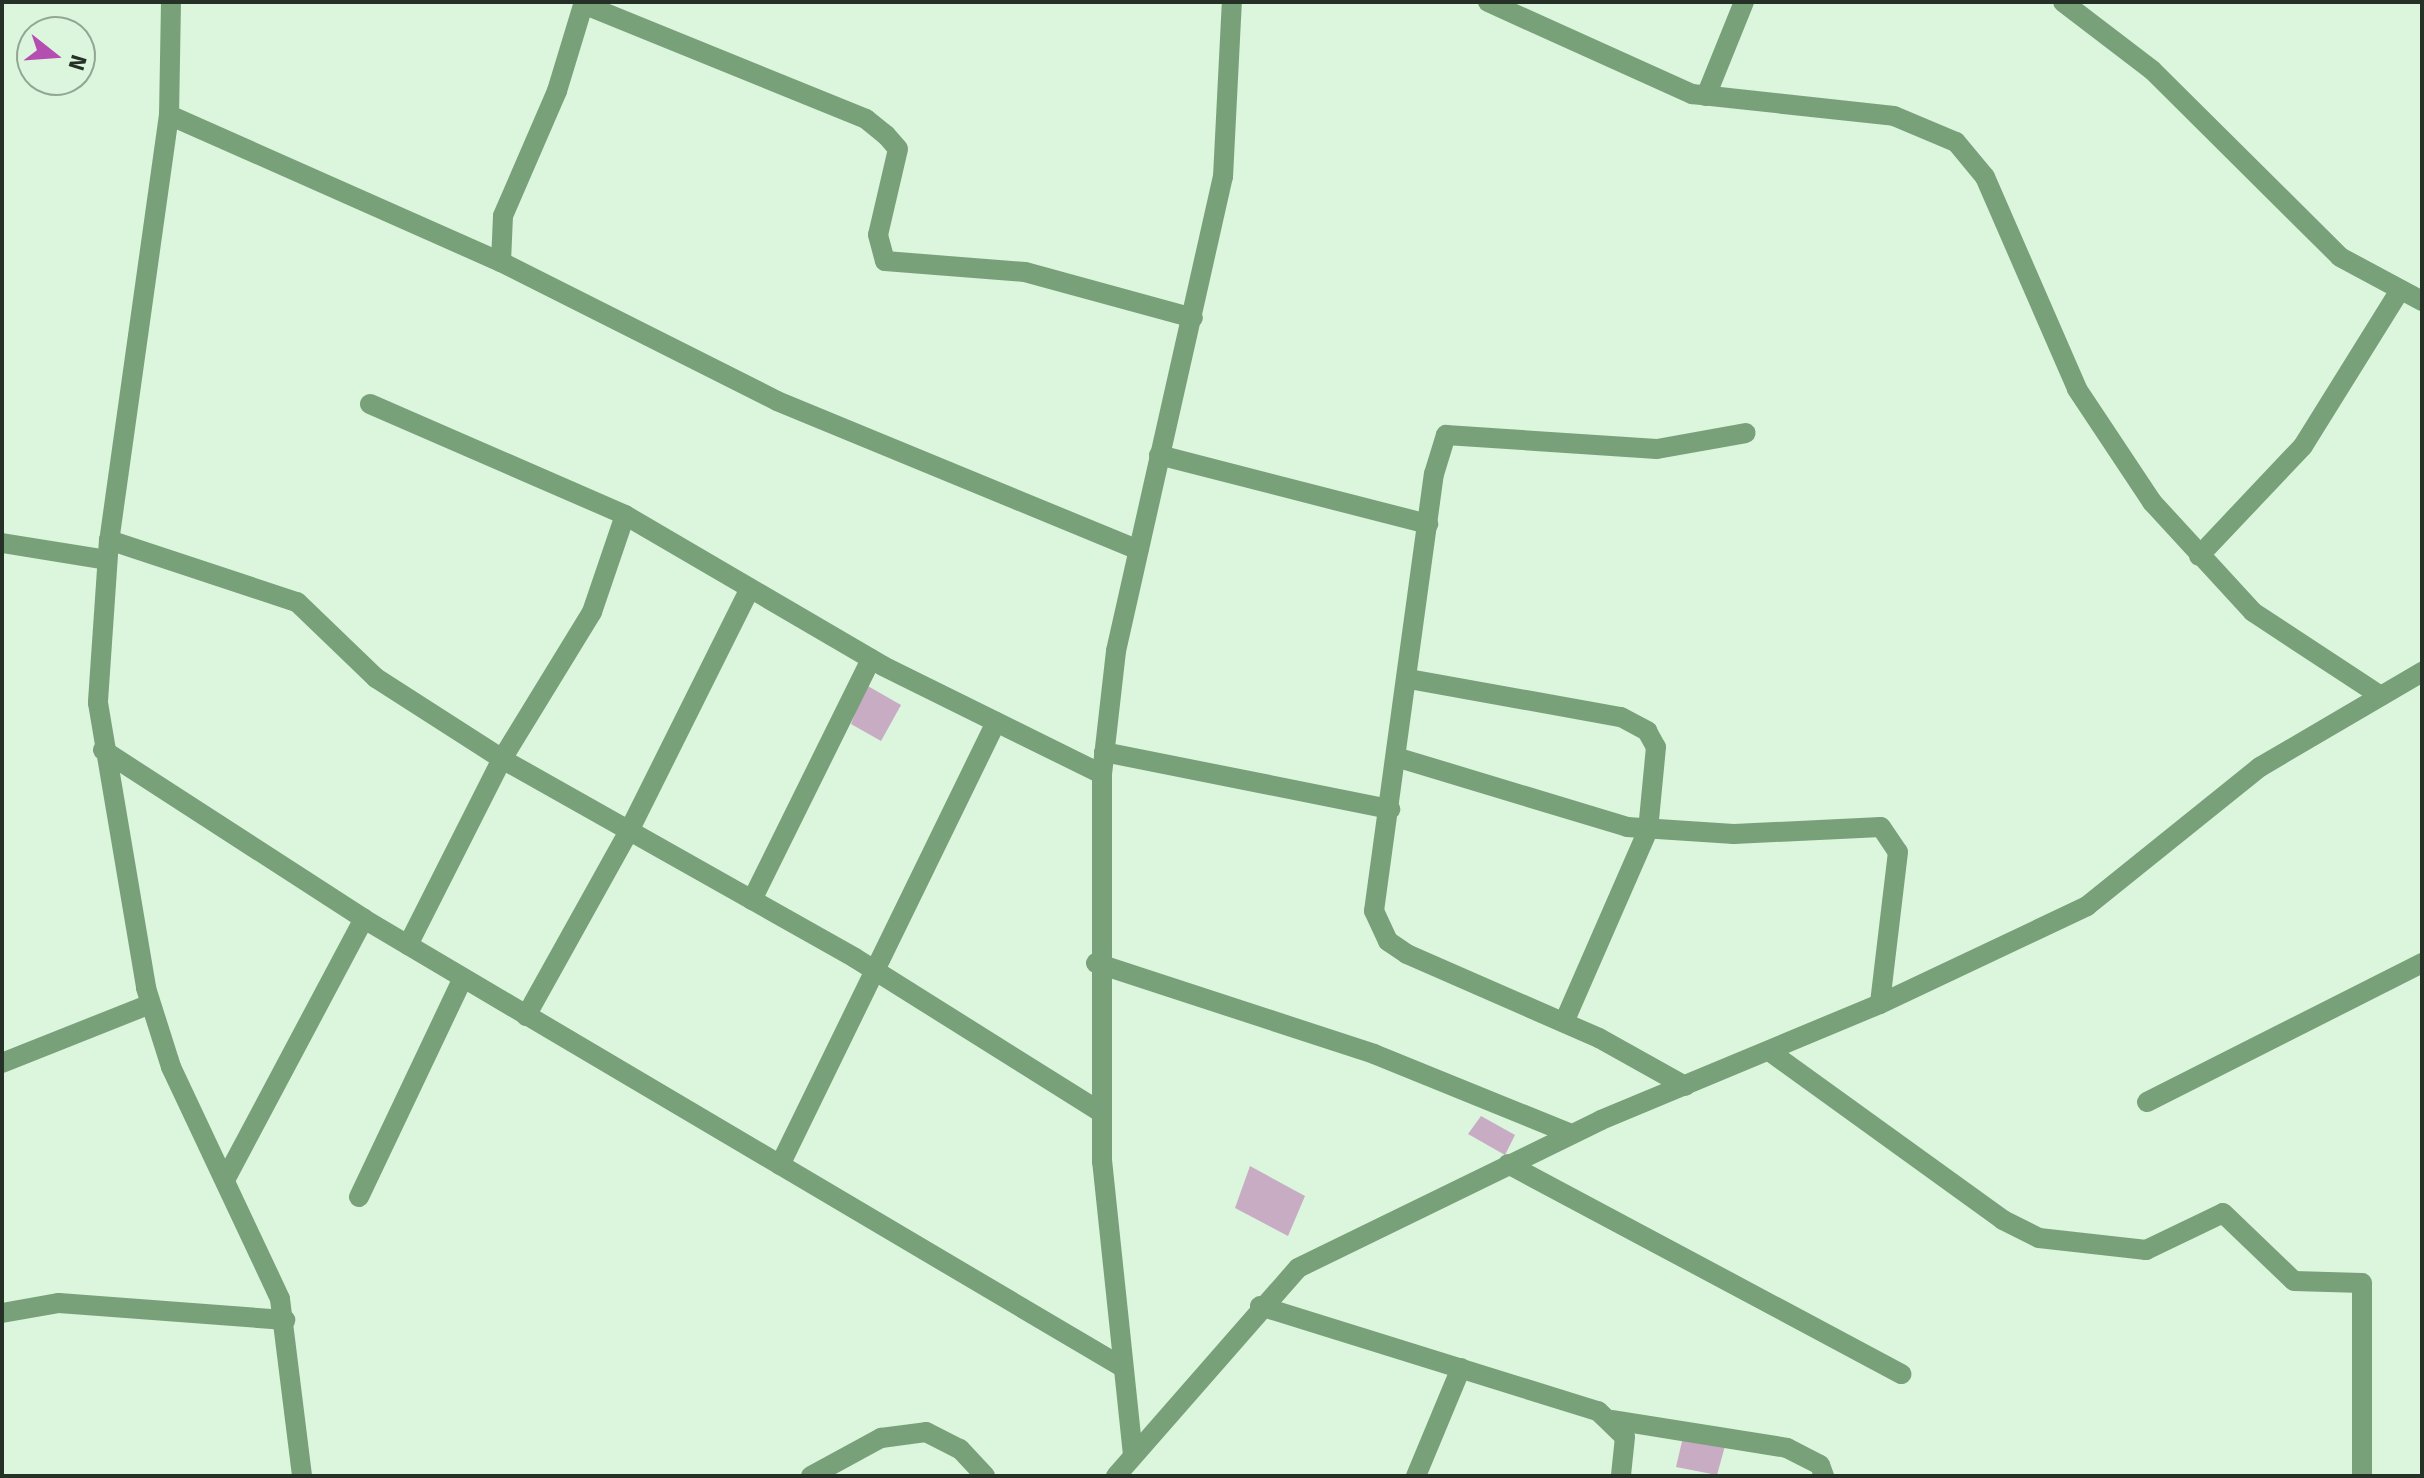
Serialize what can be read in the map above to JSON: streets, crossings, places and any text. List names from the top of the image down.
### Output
{
  "north": "right"
}
